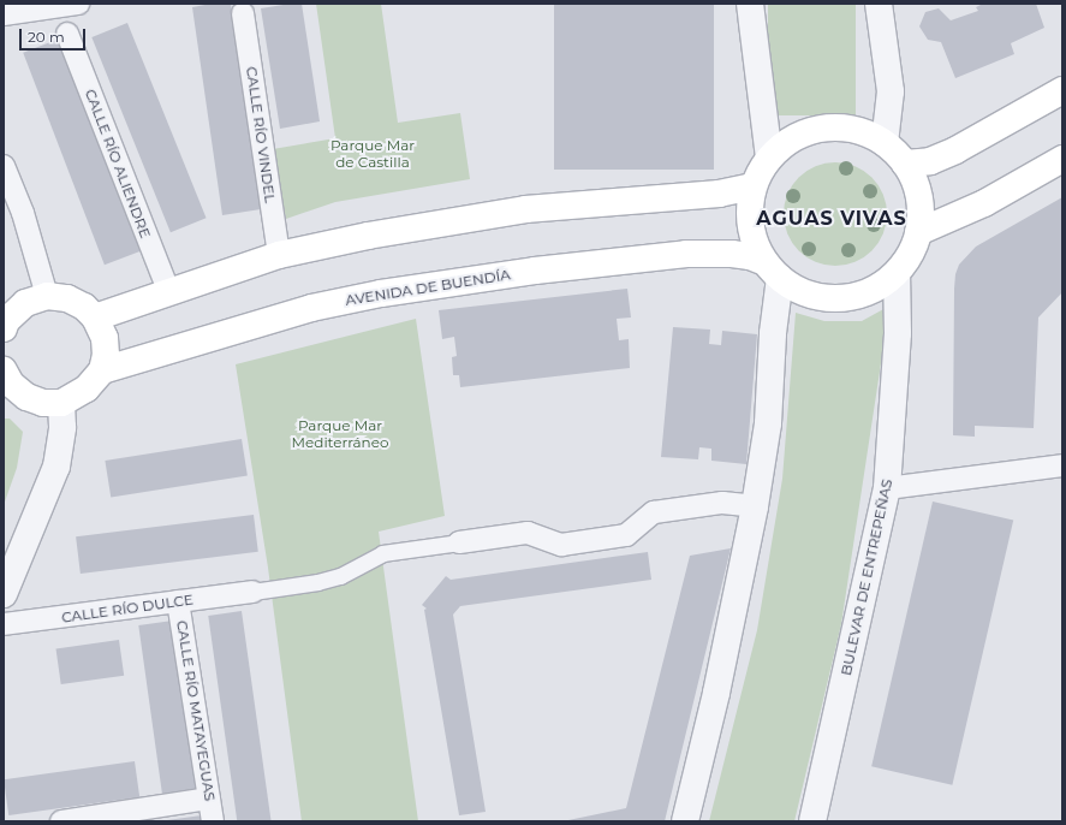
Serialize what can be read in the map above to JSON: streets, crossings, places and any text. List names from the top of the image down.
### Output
{
  "streets": {
    "main road": ["AVENIDA DE BUENDÍA"],
    "street": [
      "CALLE RÍO VINDEL",
      "CALLE RÍO ALIENDRE",
      "BULEVAR DE ENTREPEÑAS",
      "CALLE RÍO DULCE",
      "CALLE RÍO MATAYEGUAS"
    ]
  },
  "crossings": [
    ["AVENIDA DE BUENDÍA", "BULEVAR DE ENTREPEÑAS"],
    ["CALLE RÍO DULCE", "CALLE RÍO MATAYEGUAS"]
  ],
  "districts": ["AGUAS VIVAS"],
  "parks": ["Parque Mar de Castilla", "Parque Mar Mediterráneo"],
  "scale_bar": "20 m"
}
